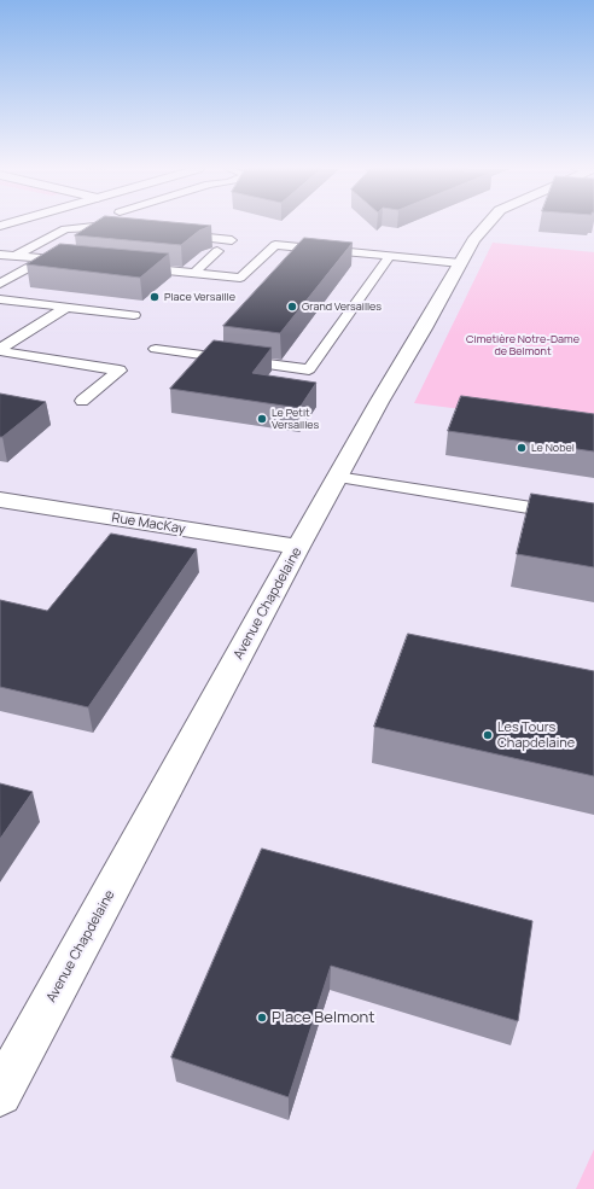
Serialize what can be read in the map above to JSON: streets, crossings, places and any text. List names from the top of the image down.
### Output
{
  "streets": {
    "street": ["Rue MacKay", "Avenue Chapdelaine"]
  },
  "crossings": [
    ["Rue MacKay", "Avenue Chapdelaine"]
  ],
  "parks": ["Cimetière Notre-Dame de Belmont"],
  "places": [
    "Place Versaille",
    "Grand Versailles",
    "Le Petit Versailles",
    "Le Nobel",
    "Les Tours Chapdelaine",
    "Place Belmont"
  ]
}
